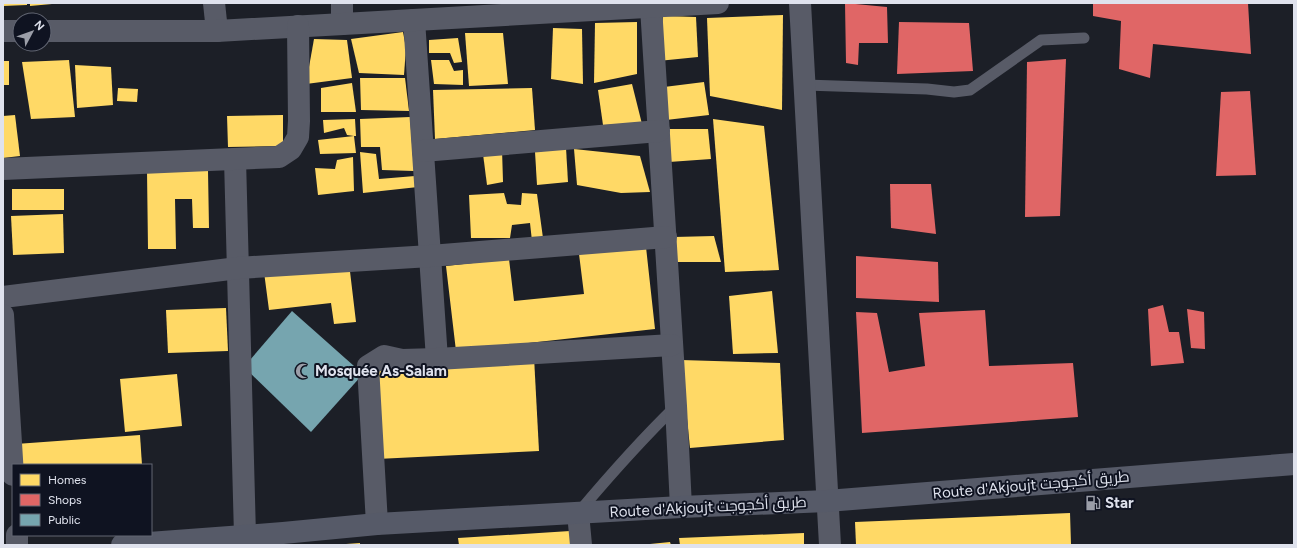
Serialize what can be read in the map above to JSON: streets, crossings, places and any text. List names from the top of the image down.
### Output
{
  "streets": {
    "highway": ["Route d'Akjoujt طريق أكجوجت"]
  },
  "places": {
    "mosque": ["Mosquée As-Salam"],
    "fuel station": ["Star"]
  },
  "legend": ["Homes", "Shops", "Public"],
  "north": "top right"
}
